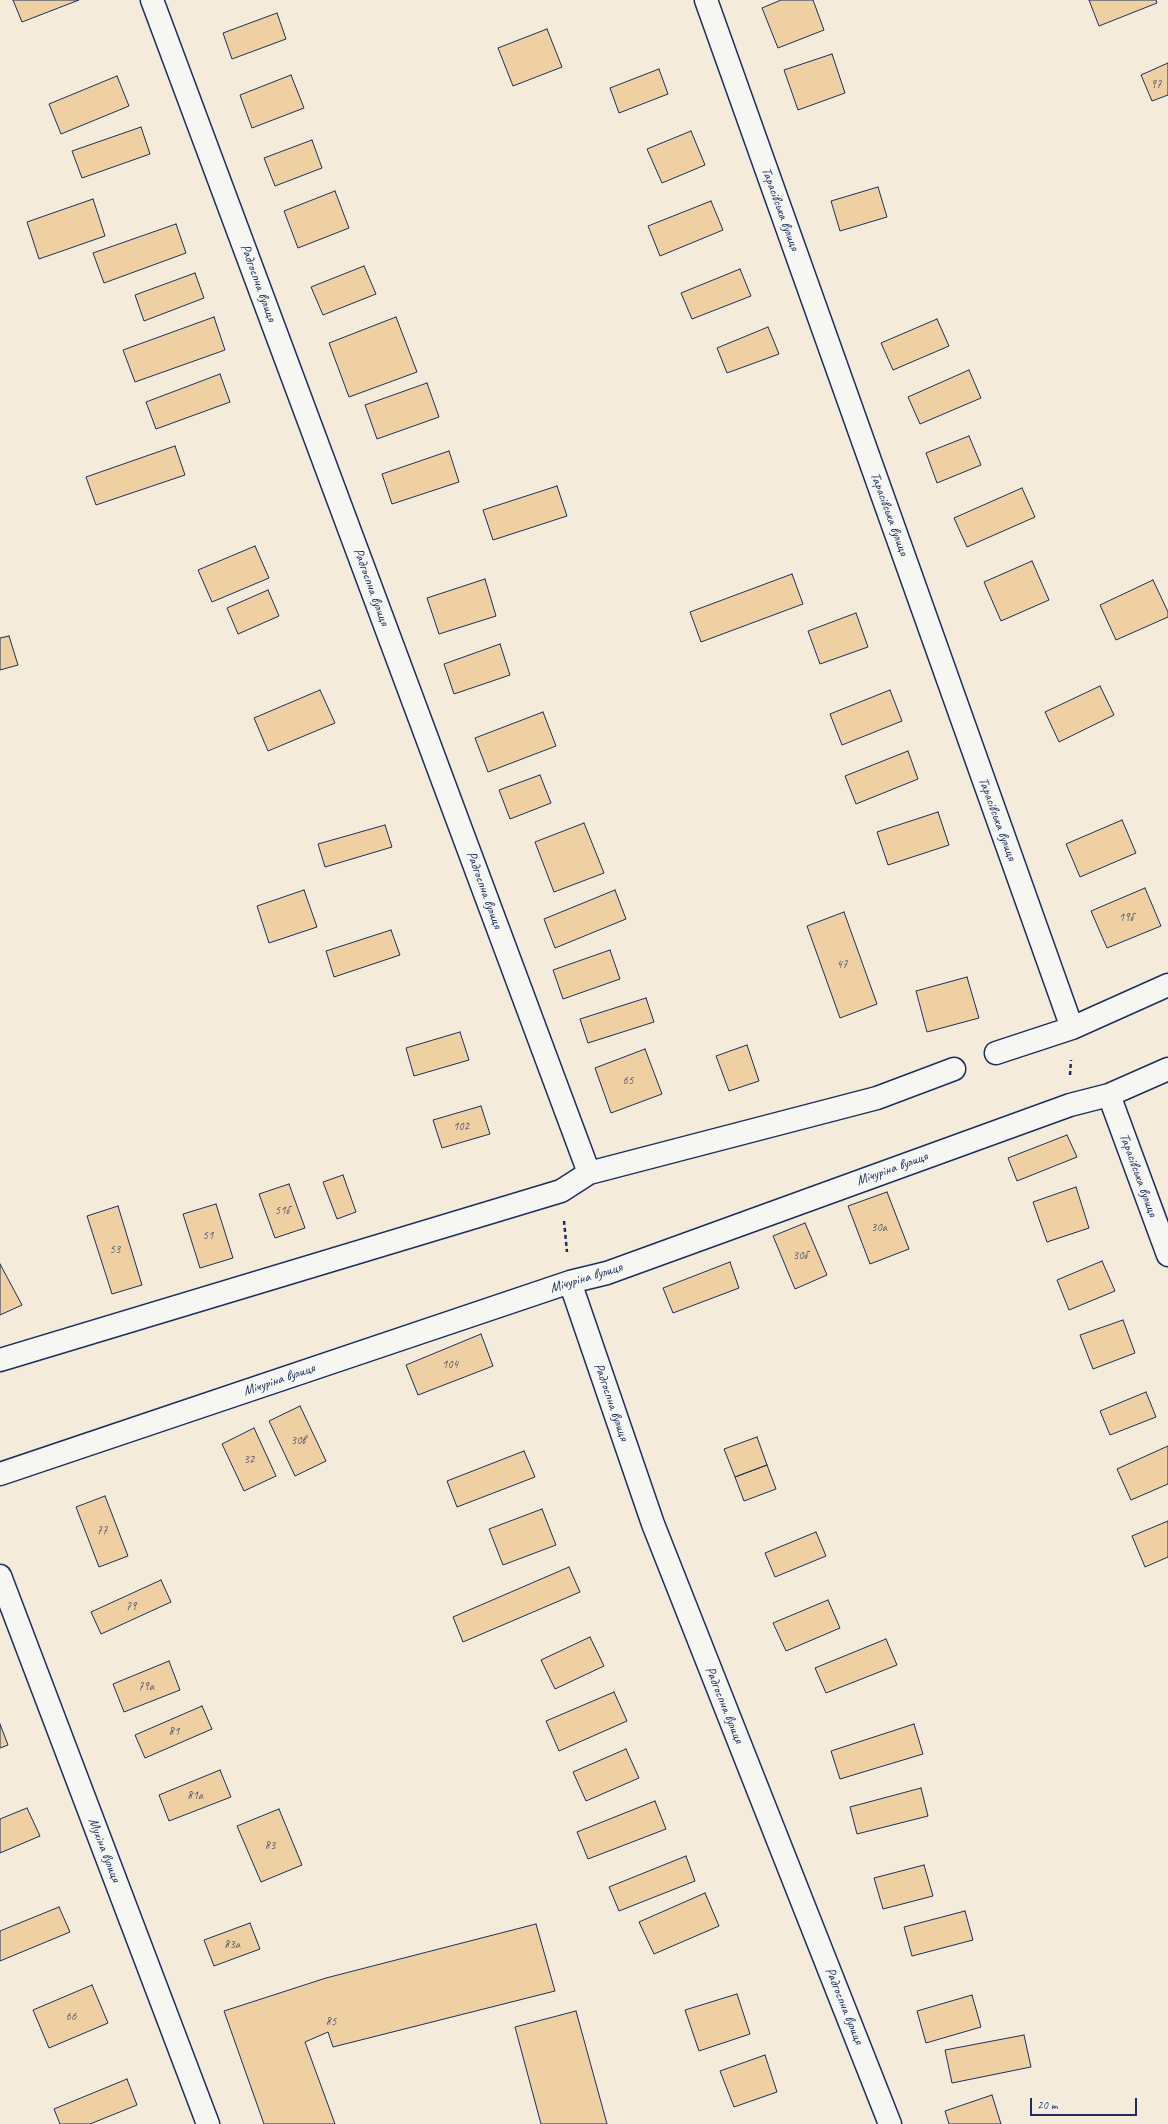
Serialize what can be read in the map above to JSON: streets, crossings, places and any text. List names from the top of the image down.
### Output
{
  "streets": {
    "street": [
      "Тарасівська вулиця",
      "Радгоспна вулиця",
      "Мічуріна вулиця",
      "Мухіна вулиця"
    ]
  },
  "crossings": [
    ["Тарасівська вулиця", "Мічуріна вулиця"],
    ["Радгоспна вулиця", "Мічуріна вулиця"]
  ],
  "house_numbers": [
    "97",
    "19б",
    "47",
    "65",
    "102",
    "51б",
    "30а",
    "51",
    "53",
    "30б",
    "104",
    "30в",
    "32",
    "77",
    "79",
    "79а",
    "81",
    "81а",
    "83",
    "83а",
    "66",
    "85"
  ],
  "scale_bar": "20 m"
}
